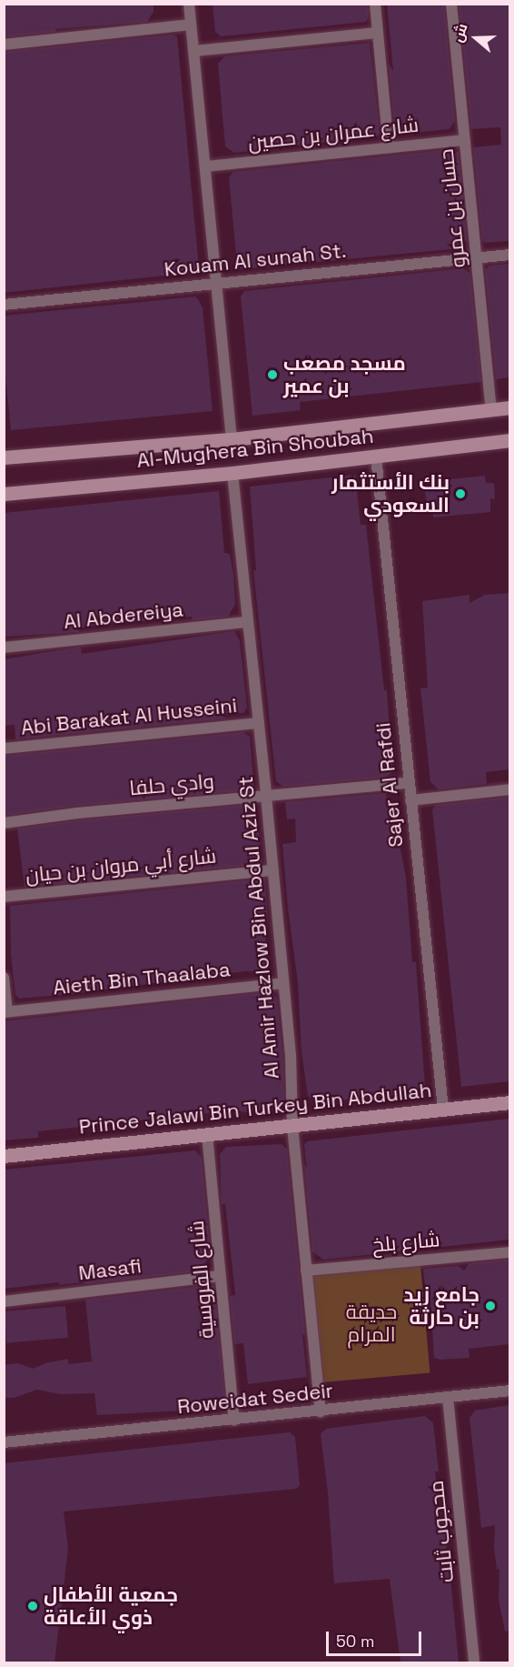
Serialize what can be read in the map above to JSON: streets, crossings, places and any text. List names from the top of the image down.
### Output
{
  "streets": {
    "street": [
      "شارع عمران بن حصين",
      "حسان بن عمرو",
      "Kouam Al sunah St.",
      "Al-Mughera Bin Shoubah",
      "Al Abdereiya",
      "Abi Barakat Al Husseini",
      "وادي حلفا",
      "Sajer Al Rafdi",
      "شارع أبي مروان بن حيان",
      "Al Amir Hazlow Bin Abdul Aziz St",
      "Aieth Bin Thaalaba",
      "Prince Jalawi Bin Turkey Bin Abdullah",
      "شارع بلخ",
      "Masafi",
      "شارع الفروسية",
      "Roweidat Sedeir",
      "محجوب ثابت"
    ]
  },
  "crossings": [
    ["شارع عمران بن حصين", "حسان بن عمرو"],
    ["حسان بن عمرو", "Kouam Al sunah St."],
    ["حسان بن عمرو", "Al-Mughera Bin Shoubah"],
    ["Al-Mughera Bin Shoubah", "Sajer Al Rafdi"],
    ["Al-Mughera Bin Shoubah", "Al Amir Hazlow Bin Abdul Aziz St"],
    ["Al Abdereiya", "Al Amir Hazlow Bin Abdul Aziz St"],
    ["Abi Barakat Al Husseini", "Al Amir Hazlow Bin Abdul Aziz St"],
    ["وادي حلفا", "Sajer Al Rafdi"],
    ["وادي حلفا", "Al Amir Hazlow Bin Abdul Aziz St"],
    ["Sajer Al Rafdi", "Prince Jalawi Bin Turkey Bin Abdullah"],
    ["شارع أبي مروان بن حيان", "Al Amir Hazlow Bin Abdul Aziz St"],
    ["Al Amir Hazlow Bin Abdul Aziz St", "Aieth Bin Thaalaba"],
    ["Al Amir Hazlow Bin Abdul Aziz St", "Prince Jalawi Bin Turkey Bin Abdullah"],
    ["Al Amir Hazlow Bin Abdul Aziz St", "شارع بلخ"],
    ["Al Amir Hazlow Bin Abdul Aziz St", "Roweidat Sedeir"],
    ["Prince Jalawi Bin Turkey Bin Abdullah", "شارع الفروسية"],
    ["Masafi", "شارع الفروسية"],
    ["شارع الفروسية", "Roweidat Sedeir"],
    ["Roweidat Sedeir", "محجوب ثابت"]
  ],
  "parks": ["حديقة المرام"],
  "places": [
    "مسجد مصعب بن عمير",
    "بنك الأستثمار السعودي",
    "جامع زيد بن حارثة",
    "جمعية الأطفال ذوي الأعاقة"
  ],
  "scale_bar": "50 m",
  "north": "left"
}
